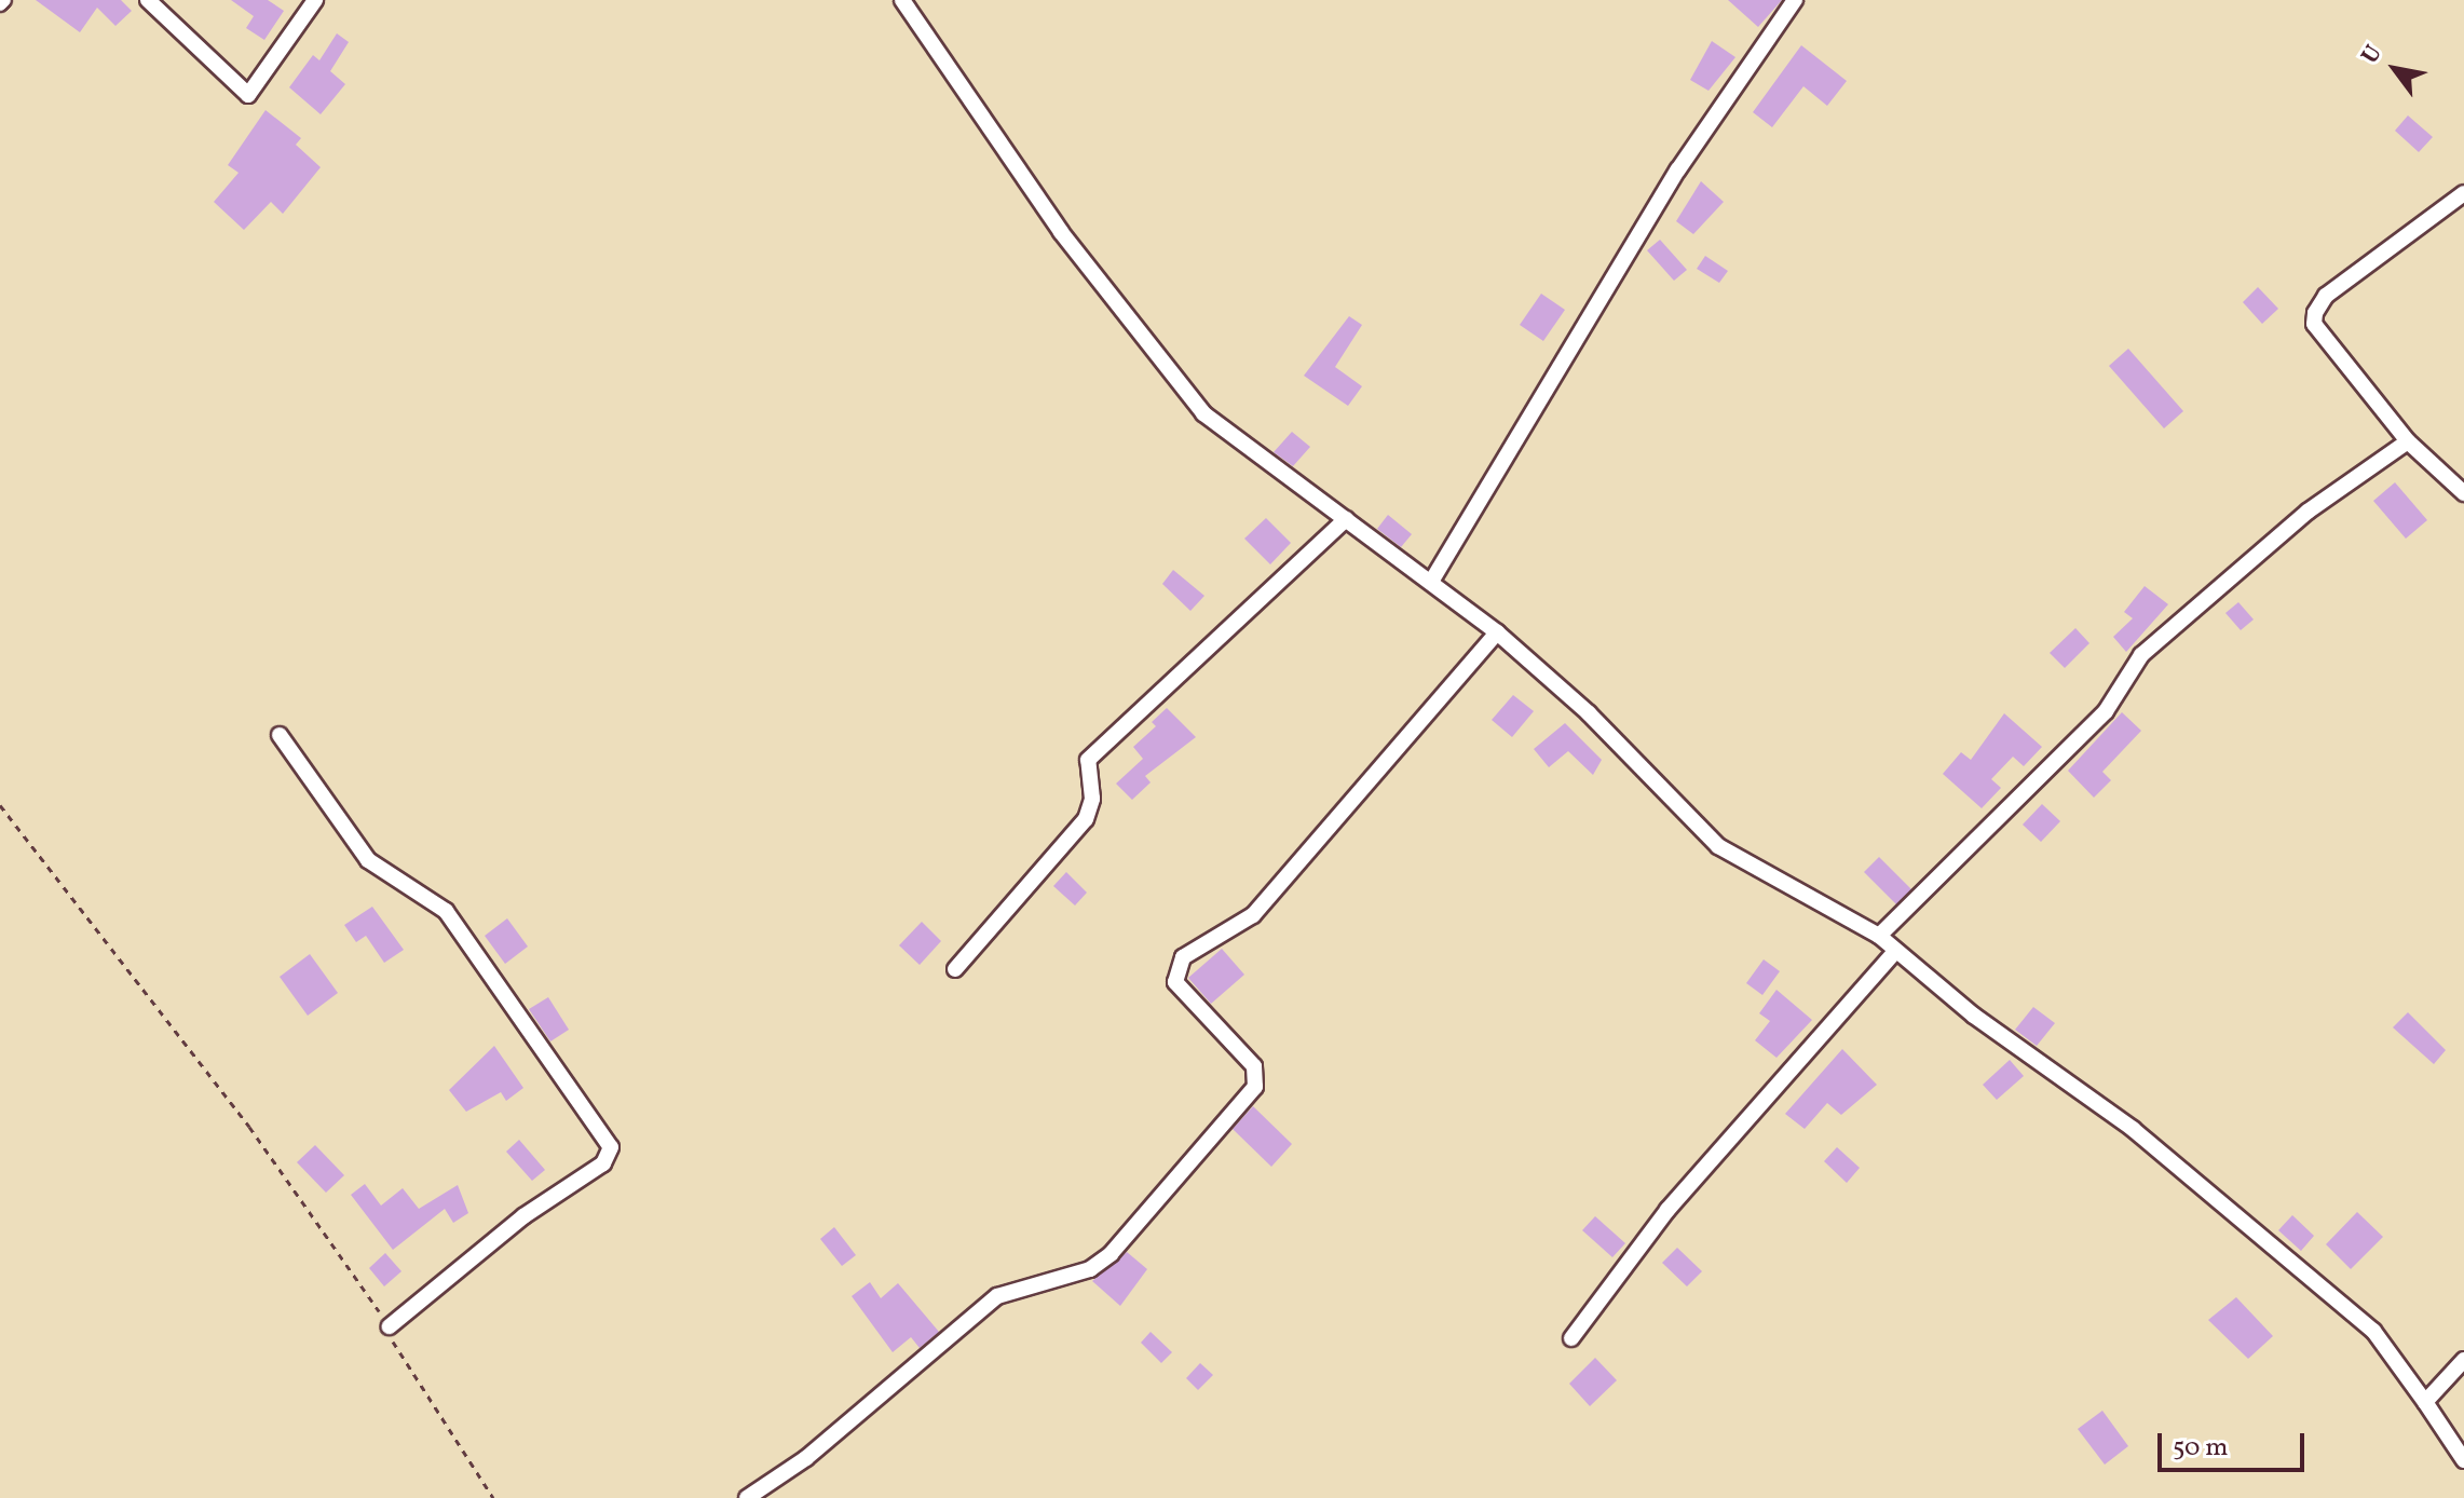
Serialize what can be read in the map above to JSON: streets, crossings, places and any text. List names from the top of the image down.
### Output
{
  "scale_bar": "50 m",
  "north": "top left"
}
